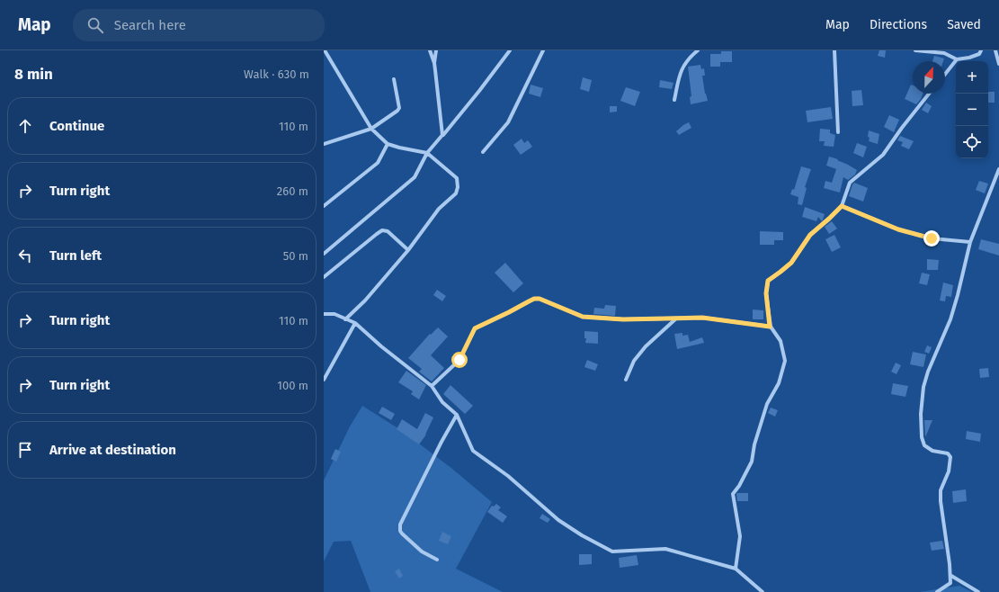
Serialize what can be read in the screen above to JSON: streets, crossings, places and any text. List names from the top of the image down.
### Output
{
  "north": "top",
  "page": {
    "header": "Map",
    "search": "Search here",
    "nav": ["Map", "Directions", "Saved"],
    "heading": ["8 min", "Walk · 630 m"],
    "map_buttons": ["+", "−"],
    "list": [
      ["Continue", "110 m"],
      ["Turn right", "260 m"],
      ["Turn left", "50 m"],
      ["Turn right", "110 m"],
      ["Turn right", "100 m"],
      "Arrive at destination"
    ]
  }
}
